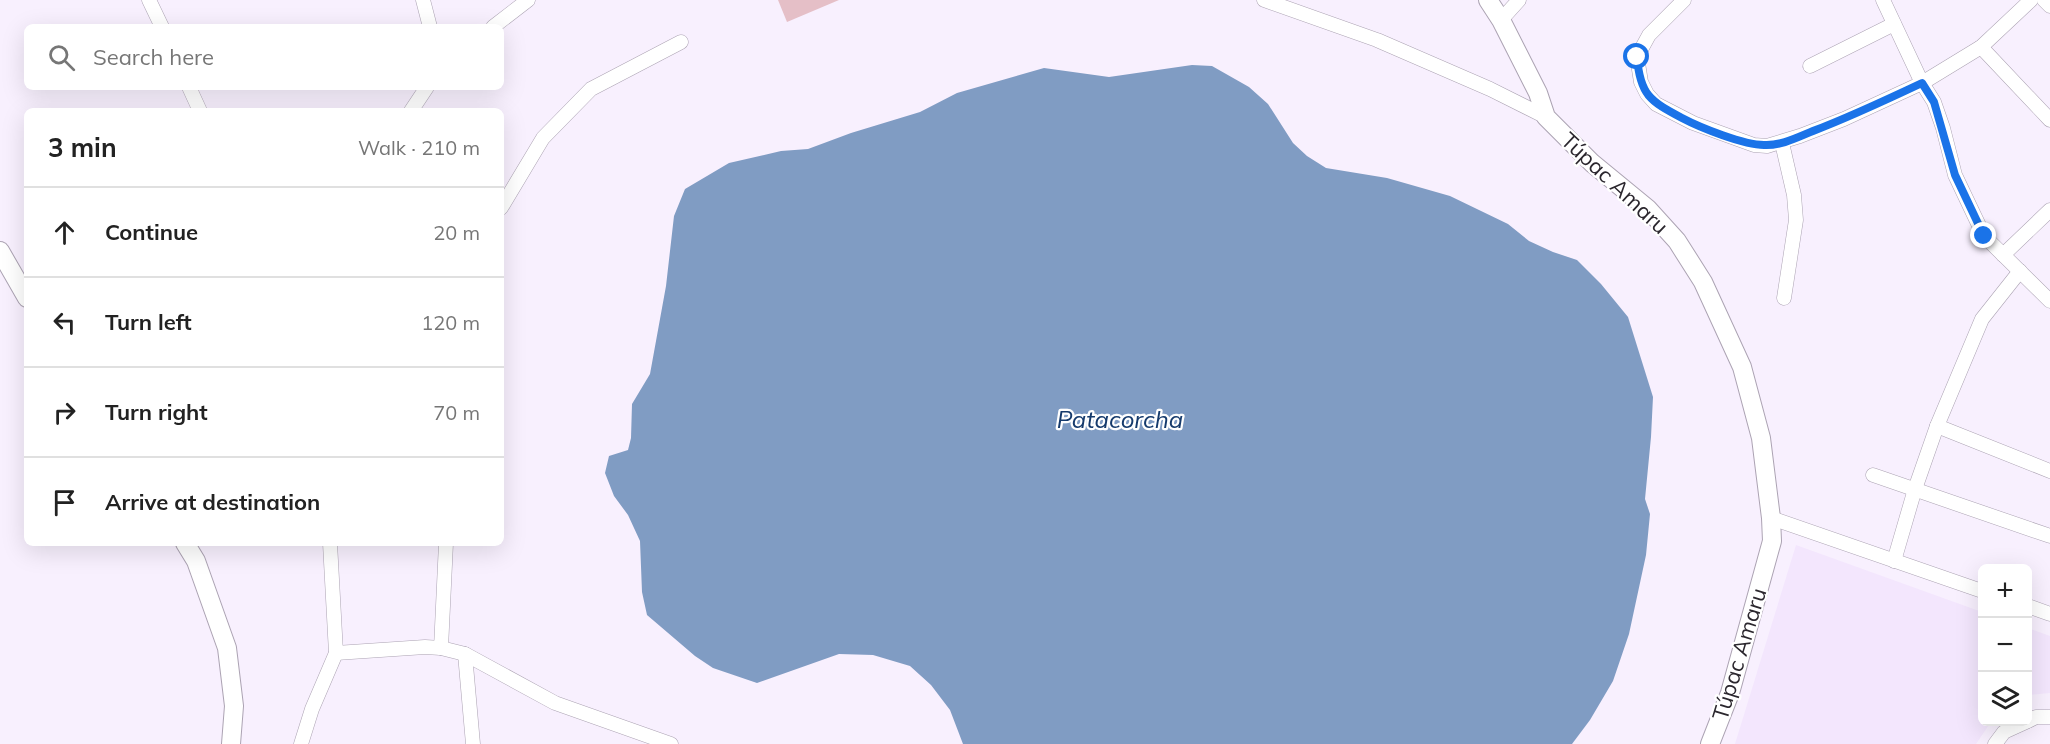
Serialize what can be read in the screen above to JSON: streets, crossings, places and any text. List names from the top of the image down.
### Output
{
  "streets": {
    "street": ["Túpac Amaru"]
  },
  "water": ["Patacorcha"],
  "page": {
    "search": "Search here",
    "heading": ["3 min", "Walk · 210 m"],
    "list": [
      ["Continue", "20 m"],
      ["Turn left", "120 m"],
      ["Turn right", "70 m"],
      "Arrive at destination"
    ],
    "map_buttons": ["+", "−"]
  }
}
